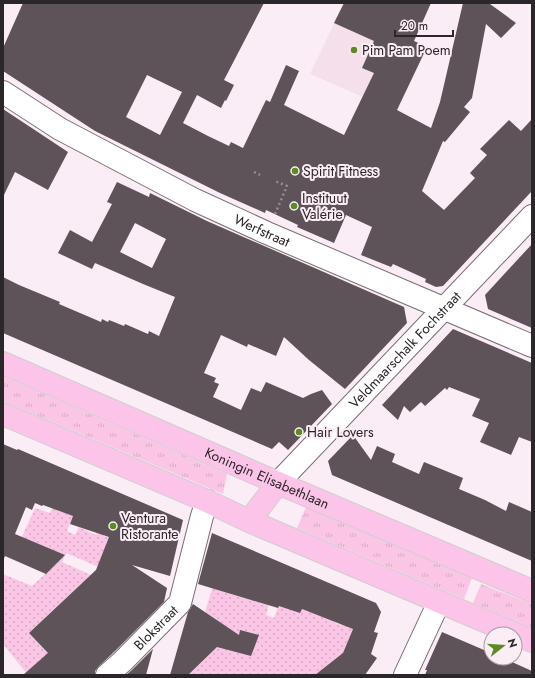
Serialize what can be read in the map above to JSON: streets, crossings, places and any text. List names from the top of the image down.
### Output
{
  "streets": {
    "main road": ["Koningin Elisabethlaan"],
    "street": ["Werfstraat", "Veldmaarschalk Fochstraat", "Blokstraat"]
  },
  "crossings": [
    ["Werfstraat", "Veldmaarschalk Fochstraat"],
    ["Veldmaarschalk Fochstraat", "Koningin Elisabethlaan"]
  ],
  "places": [
    "Pim Pam Poem",
    "Spirit Fitness",
    "Instituut Valérie",
    "Hair Lovers",
    "Ventura Ristorante"
  ],
  "scale_bar": "20 m",
  "north": "right"
}
